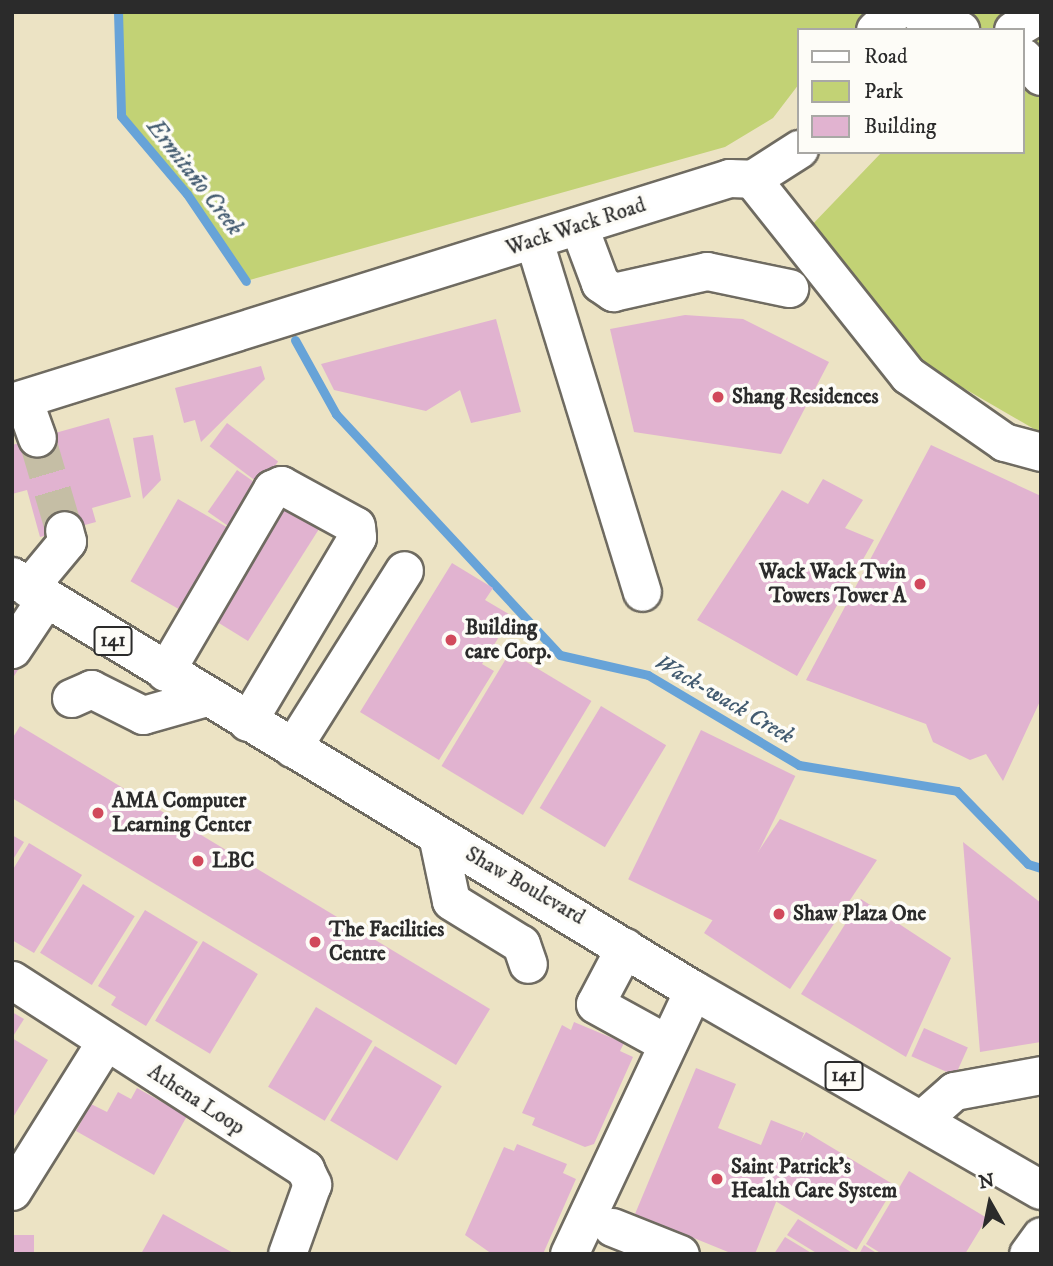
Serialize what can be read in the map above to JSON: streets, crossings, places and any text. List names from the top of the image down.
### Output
{
  "streets": {
    "main road": ["141", "Shaw Boulevard"],
    "street": ["Wack Wack Road", "Athena Loop"]
  },
  "water": ["Ermitaño Creek", "Wack-wack Creek"],
  "places": [
    "Shang Residences",
    "Wack Wack Twin Towers Tower A",
    "Building care Corp.",
    "AMA Computer Learning Center",
    "LBC",
    "Shaw Plaza One",
    "The Facilities Centre",
    "Saint Patrick's Health Care System"
  ],
  "legend": ["Road", "Park", "Building"],
  "north": "top"
}
